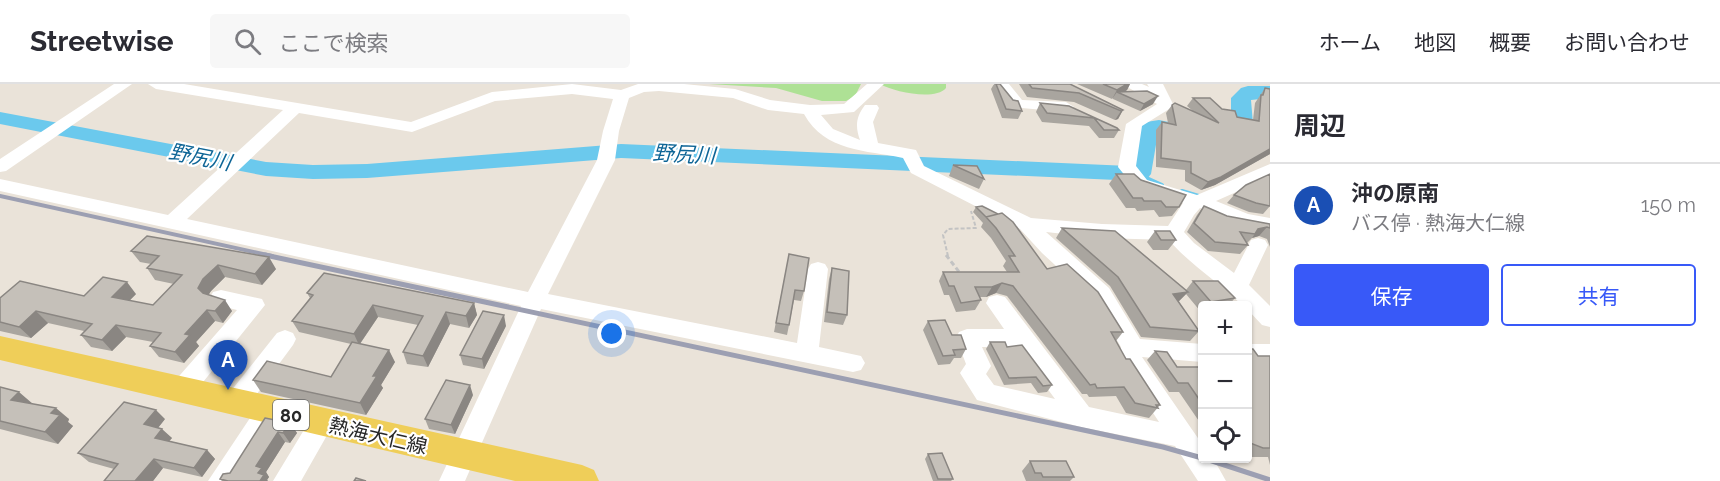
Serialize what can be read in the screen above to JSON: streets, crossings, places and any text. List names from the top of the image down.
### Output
{
  "streets": {
    "main road": ["80", "熱海大仁線"]
  },
  "water": ["野尻川"],
  "page": {
    "header": "Streetwise",
    "search": "ここで検索",
    "nav": [
      "ホーム",
      "地図",
      "概要",
      "お問い合わせ"
    ],
    "heading": "周辺",
    "list": [
      {
        "mark": "A",
        "name": "沖の原南",
        "note": "バス停 · 熱海大仁線",
        "value": "150 m"
      }
    ],
    "buttons": ["保存", "共有"],
    "map_buttons": ["+", "−"],
    "pins": "A"
  }
}
